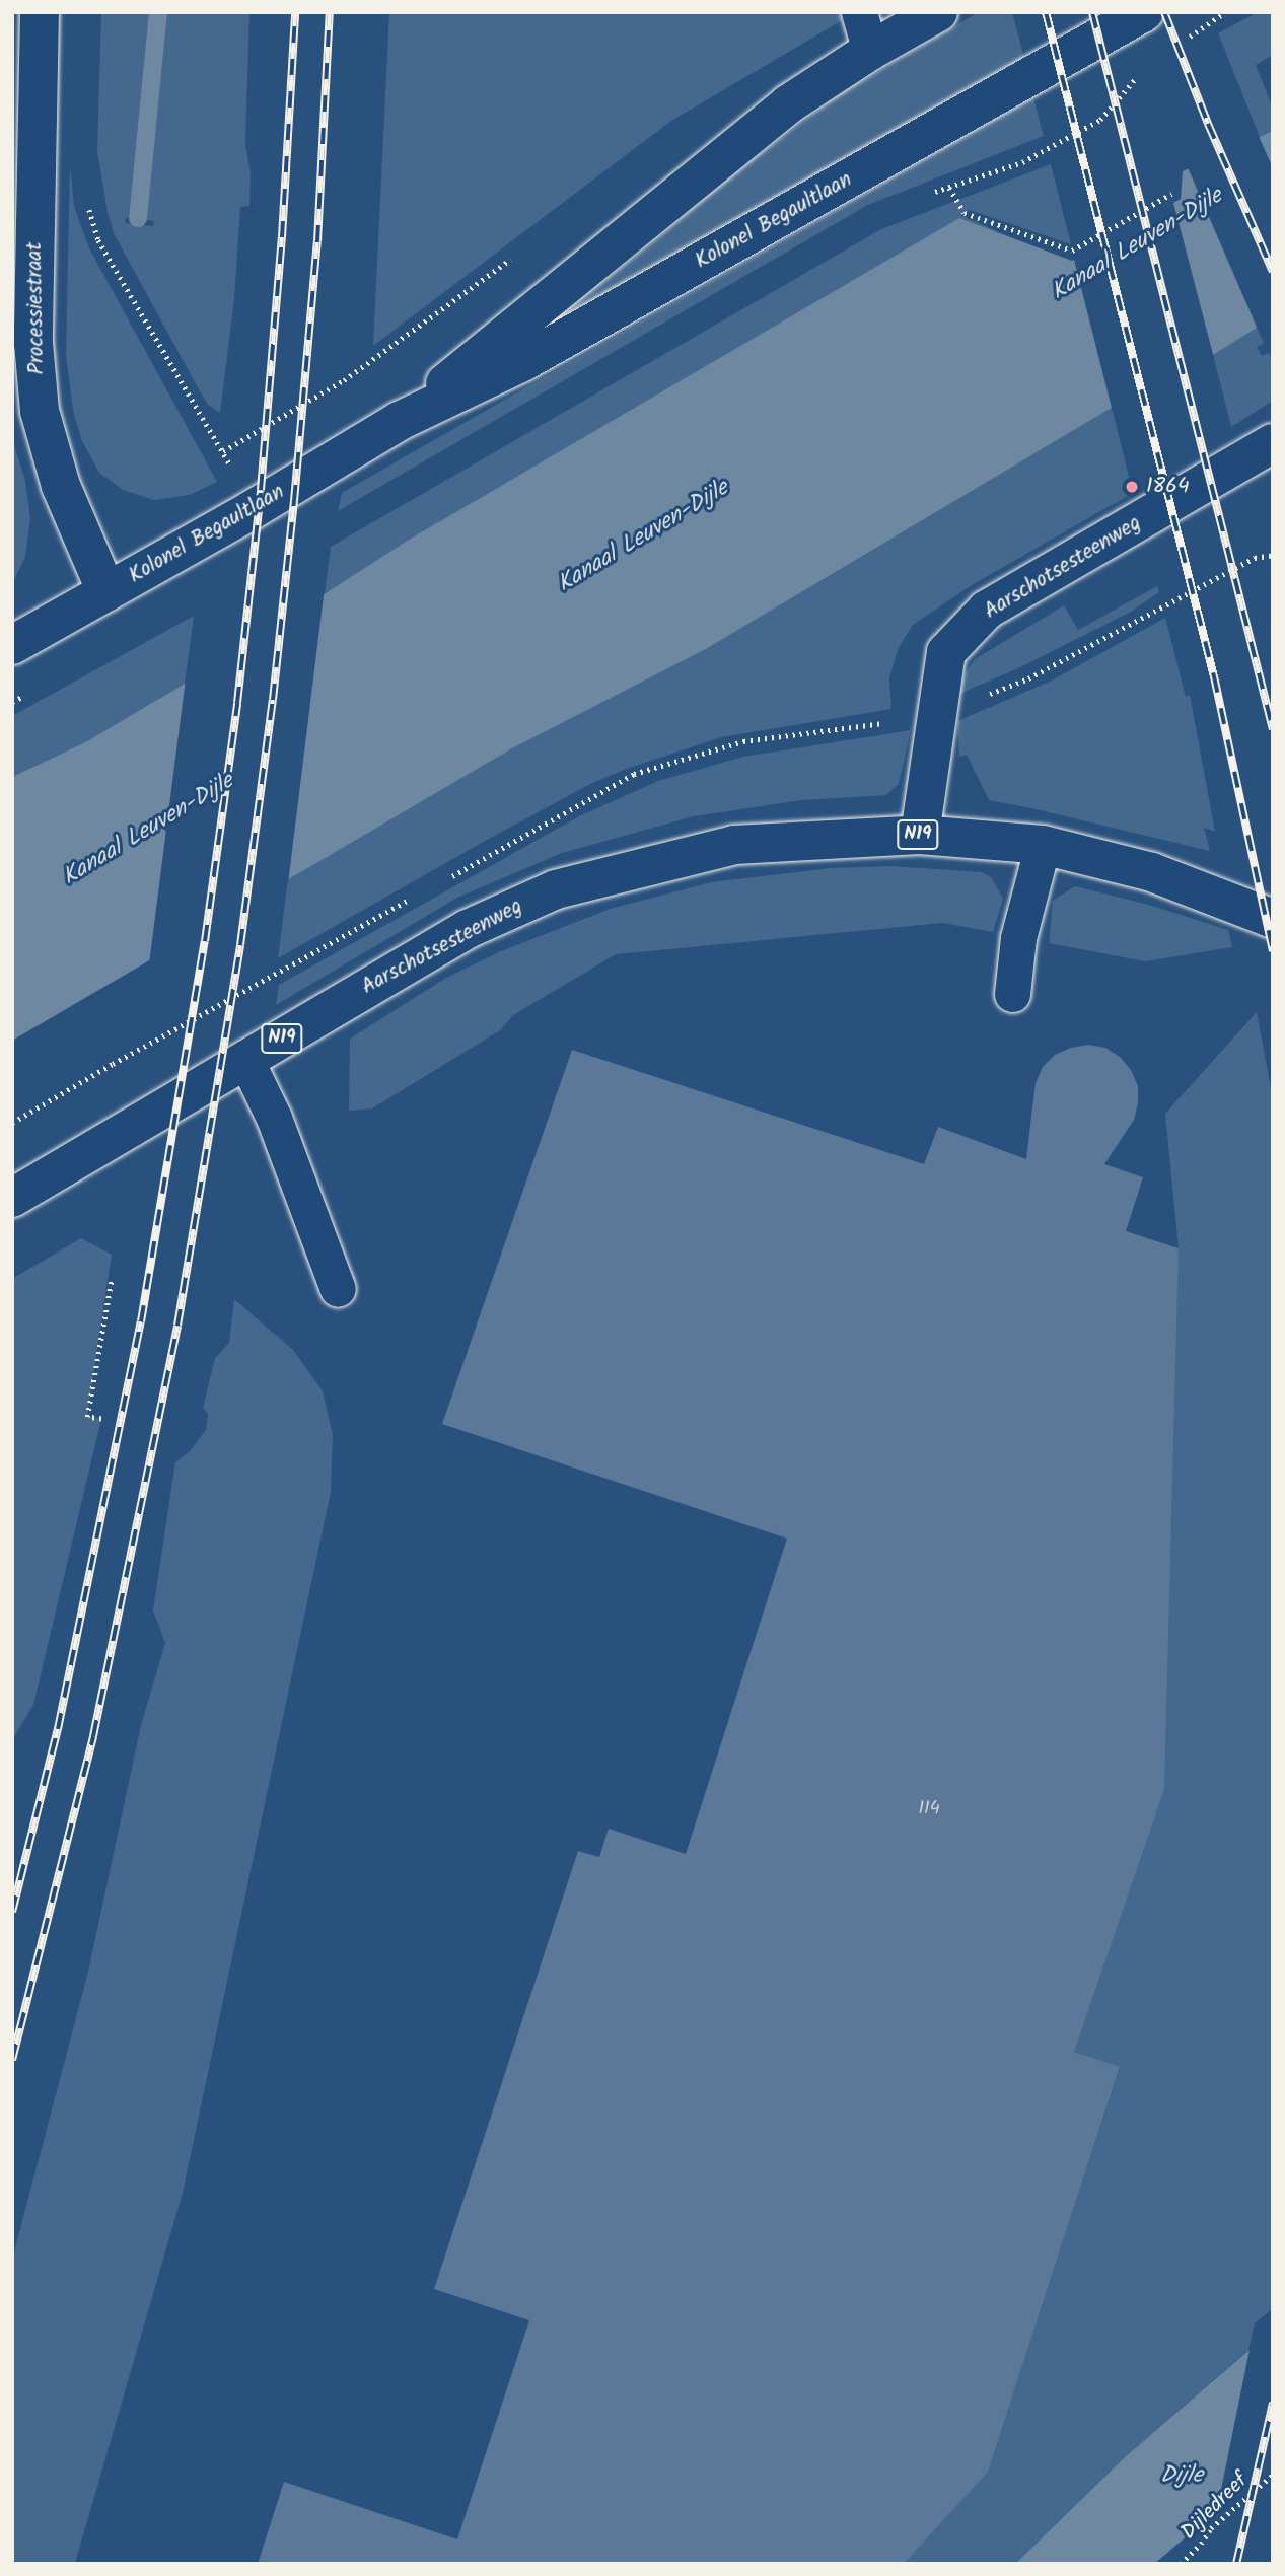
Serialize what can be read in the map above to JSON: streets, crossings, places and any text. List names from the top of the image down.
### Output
{
  "streets": {
    "street": [
      "Kolonel Begaultlaan",
      "Processiestraat",
      "Aarschotsesteenweg",
      "N19"
    ],
    "path": ["Dijledreef"]
  },
  "crossings": [
    ["Kolonel Begaultlaan", "Processiestraat"]
  ],
  "water": ["Kanaal Leuven-Dijle", "Dijle"],
  "places": ["1864"],
  "house_numbers": ["114"]
}
